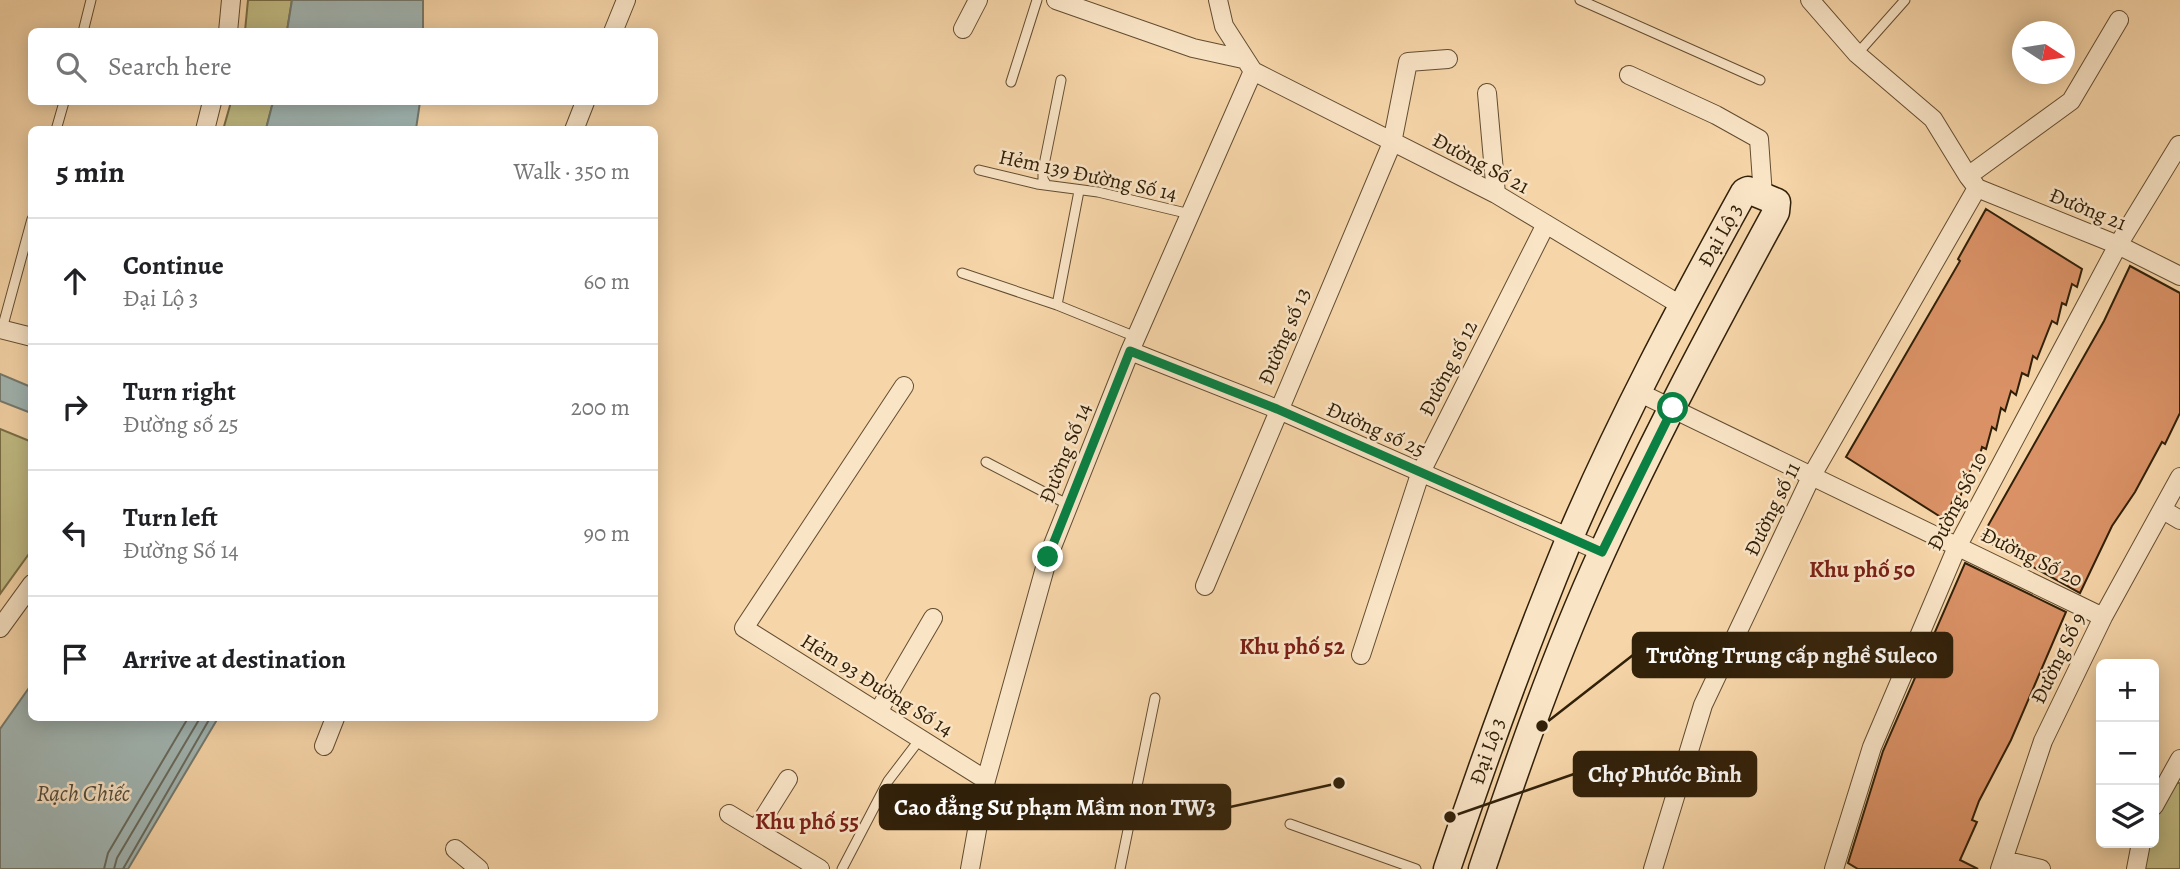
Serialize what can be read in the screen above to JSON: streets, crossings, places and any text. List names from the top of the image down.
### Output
{
  "streets": {
    "street": [
      "Đường Số 21",
      "Đường 21",
      "Đại Lộ 3",
      "Đường số 13",
      "Đường số 12",
      "Đường số 25",
      "Đường Số 14",
      "Đường Số 10",
      "Đường số 11",
      "Đường Số 20",
      "Đường Số 9",
      "Hẻm 93 Đường Số 14"
    ],
    "lane": ["Hẻm 139 Đường Số 14"]
  },
  "crossings": [
    ["Đường Số 21", "Đại Lộ 3"],
    ["Đường Số 21", "Đường số 13"],
    ["Đường Số 21", "Đường số 12"],
    ["Đường Số 21", "Đường Số 14"],
    ["Hẻm 139 Đường Số 14", "Đường Số 14"],
    ["Đường 21", "Đường Số 10"],
    ["Đường 21", "Đường số 11"],
    ["Đại Lộ 3", "Đường số 25"],
    ["Đại Lộ 3", "Đường Số 20"],
    ["Đường số 13", "Đường số 25"],
    ["Đường số 12", "Đường số 25"],
    ["Đường số 25", "Đường Số 14"],
    ["Đường Số 14", "Hẻm 93 Đường Số 14"],
    ["Đường Số 10", "Đường Số 20"],
    ["Đường số 11", "Đường Số 20"],
    ["Đường Số 20", "Đường Số 9"]
  ],
  "districts": ["Khu phố 50", "Khu phố 52", "Khu phố 55"],
  "water": ["Rạch Chiếc"],
  "places": ["Trường Trung cấp nghề Suleco", "Cao đẳng Sư phạm Mầm non TW3", "Chợ Phước Bình"],
  "north": "right",
  "page": {
    "search": "Search here",
    "heading": ["5 min", "Walk · 350 m"],
    "list": [
      ["Continue", "Đại Lộ 3", "60 m"],
      ["Turn right", "Đường số 25", "200 m"],
      ["Turn left", "Đường Số 14", "90 m"],
      "Arrive at destination"
    ],
    "map_buttons": ["+", "−"]
  }
}
